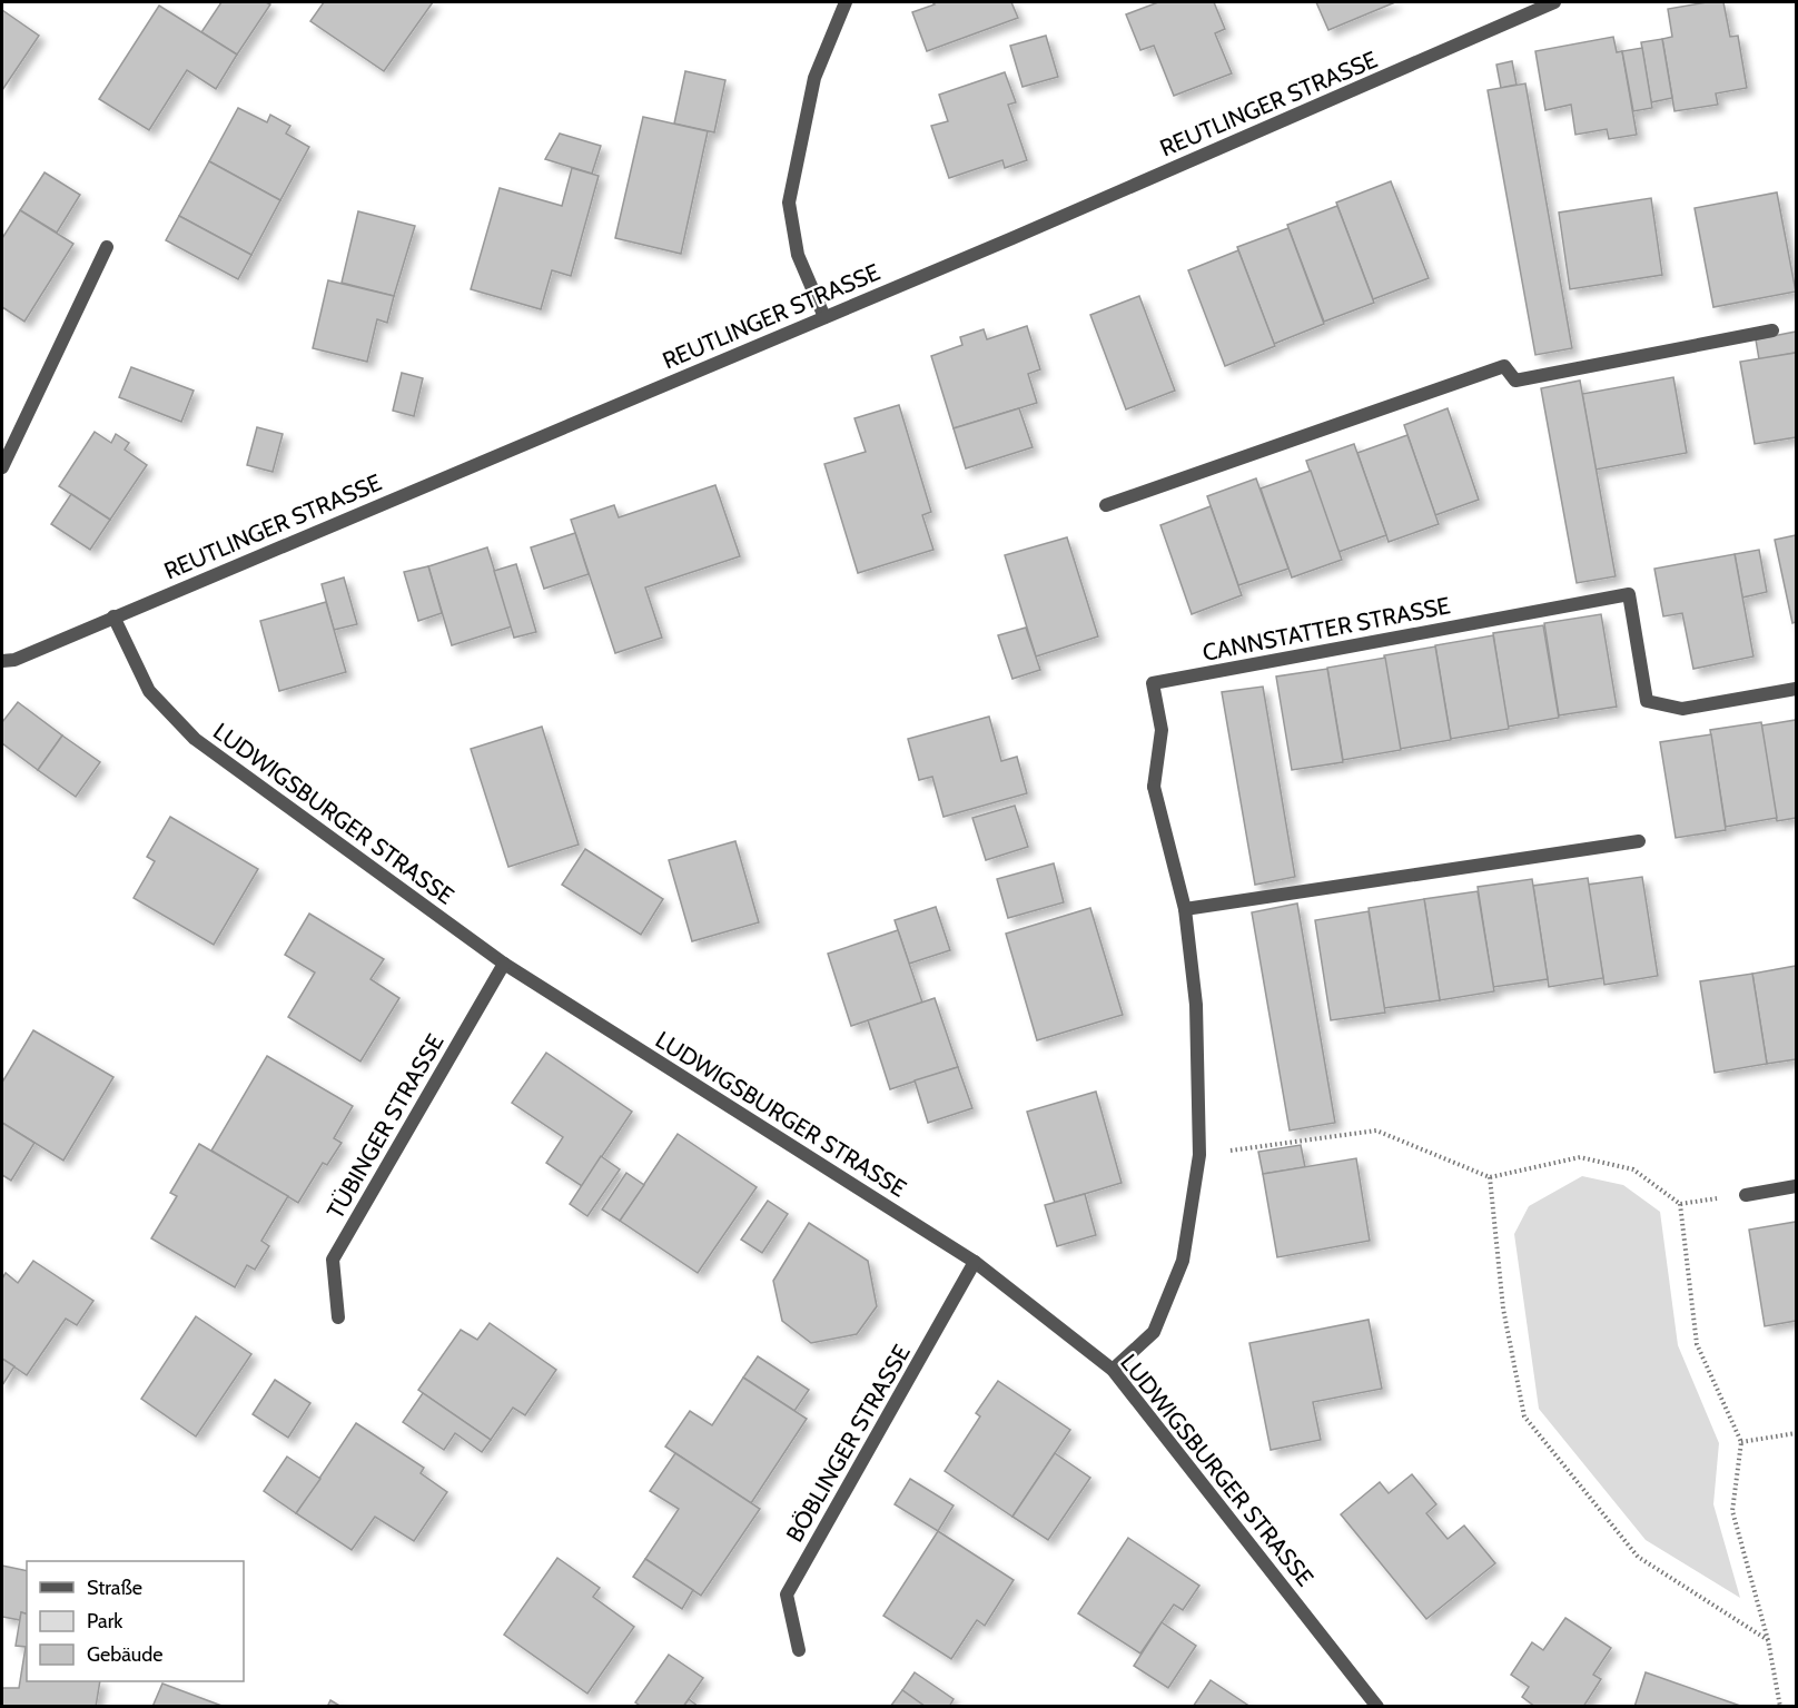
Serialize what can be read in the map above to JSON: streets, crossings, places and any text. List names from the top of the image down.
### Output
{
  "streets": {
    "street": [
      "REUTLINGER STRASSE",
      "CANNSTATTER STRASSE",
      "LUDWIGSBURGER STRASSE",
      "TÜBINGER STRASSE",
      "BÖBLINGER STRASSE"
    ]
  },
  "crossings": [
    ["REUTLINGER STRASSE", "LUDWIGSBURGER STRASSE"],
    ["CANNSTATTER STRASSE", "LUDWIGSBURGER STRASSE"],
    ["LUDWIGSBURGER STRASSE", "TÜBINGER STRASSE"],
    ["LUDWIGSBURGER STRASSE", "BÖBLINGER STRASSE"]
  ],
  "legend": ["Straße", "Park", "Gebäude"]
}
